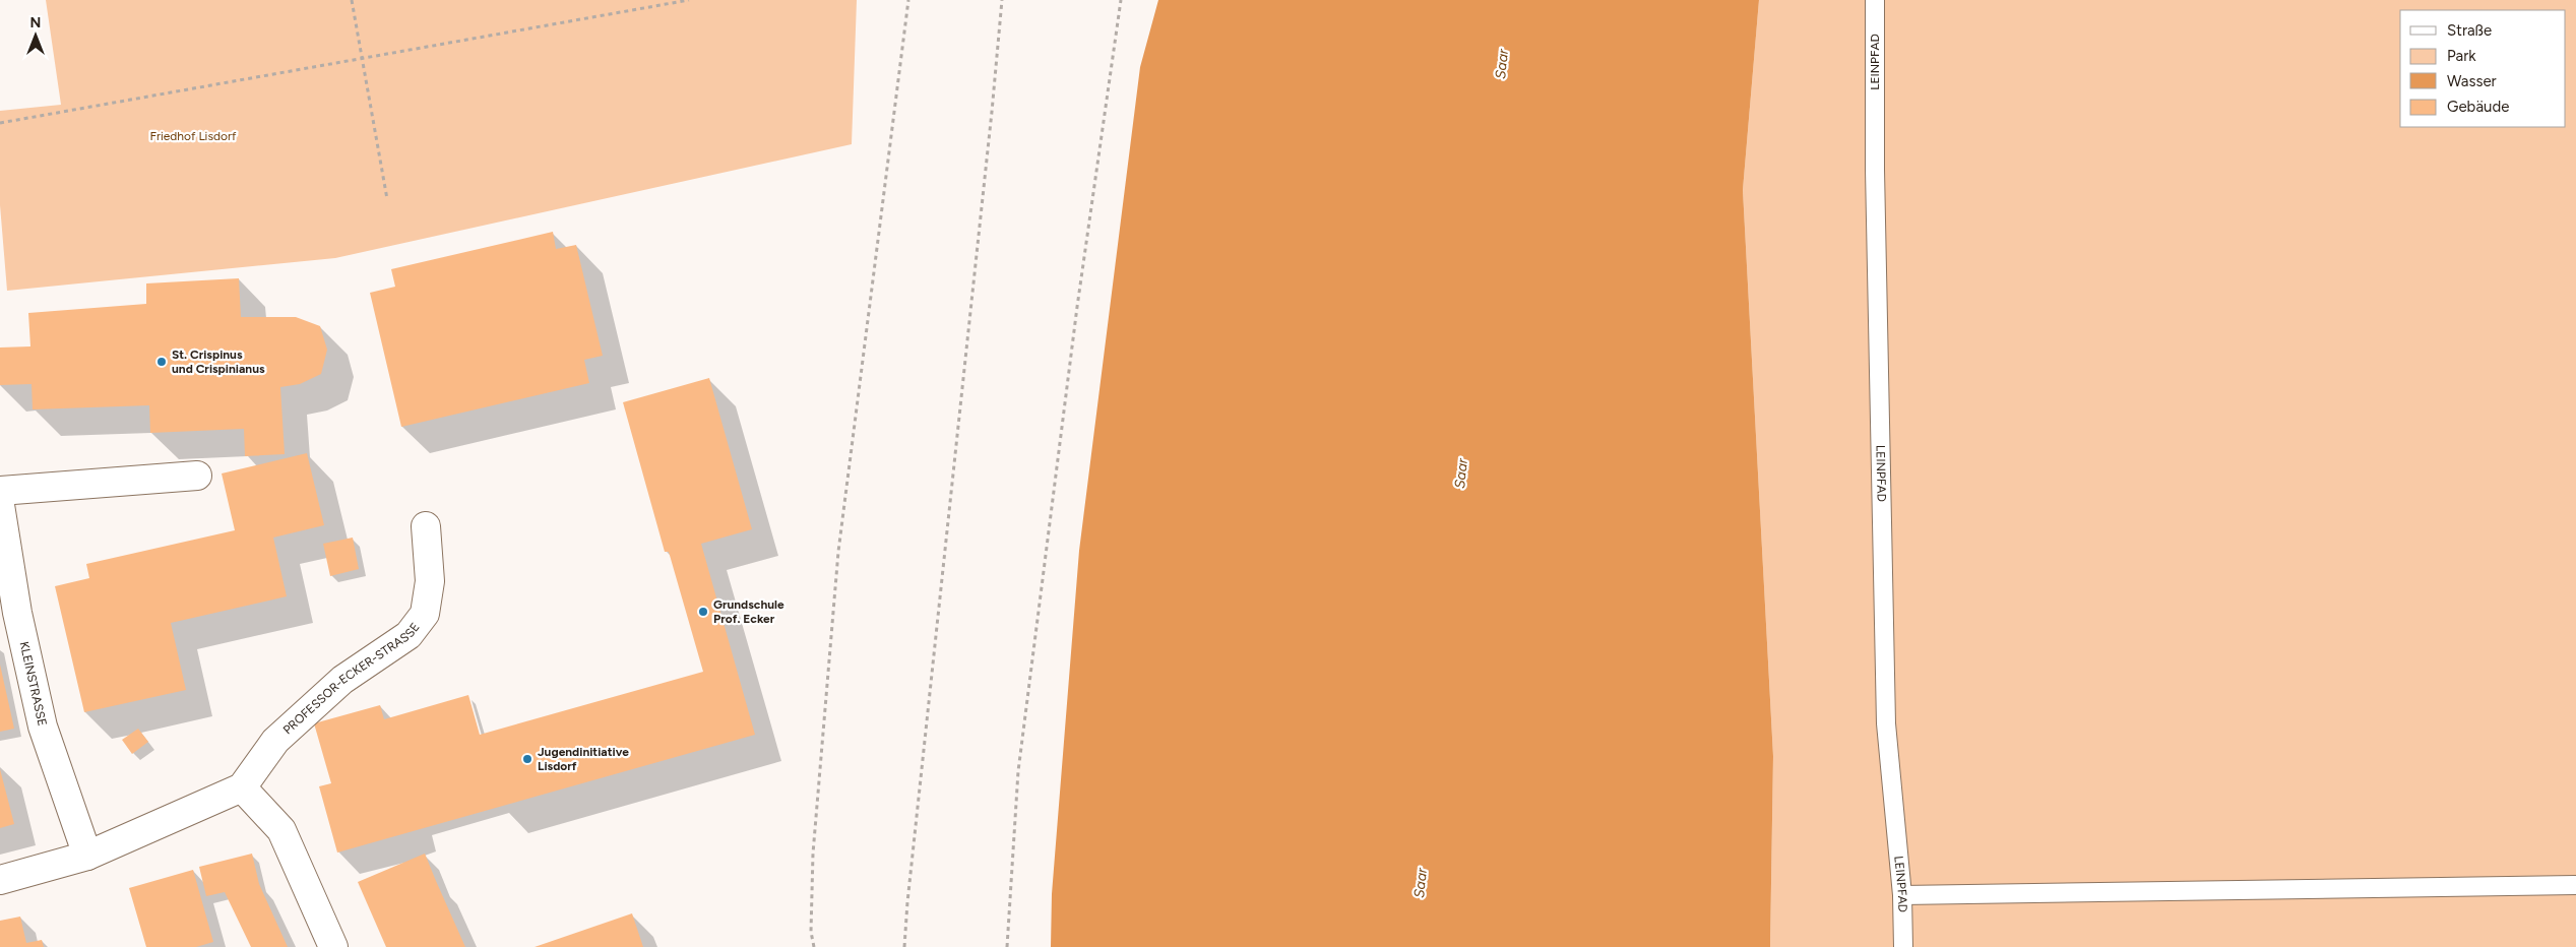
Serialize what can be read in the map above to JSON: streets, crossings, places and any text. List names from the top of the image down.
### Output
{
  "streets": {
    "street": ["PROFESSOR-ECKER-STRASSE", "KLEINSTRASSE"],
    "lane": ["LEINPFAD"]
  },
  "water": ["Saar"],
  "parks": ["Friedhof Lisdorf"],
  "places": ["St. Crispinus und Crispinianus", "Grundschule Prof. Ecker", "Jugendinitiative Lisdorf"],
  "legend": [
    "Straße",
    "Park",
    "Wasser",
    "Gebäude"
  ],
  "north": "top"
}
